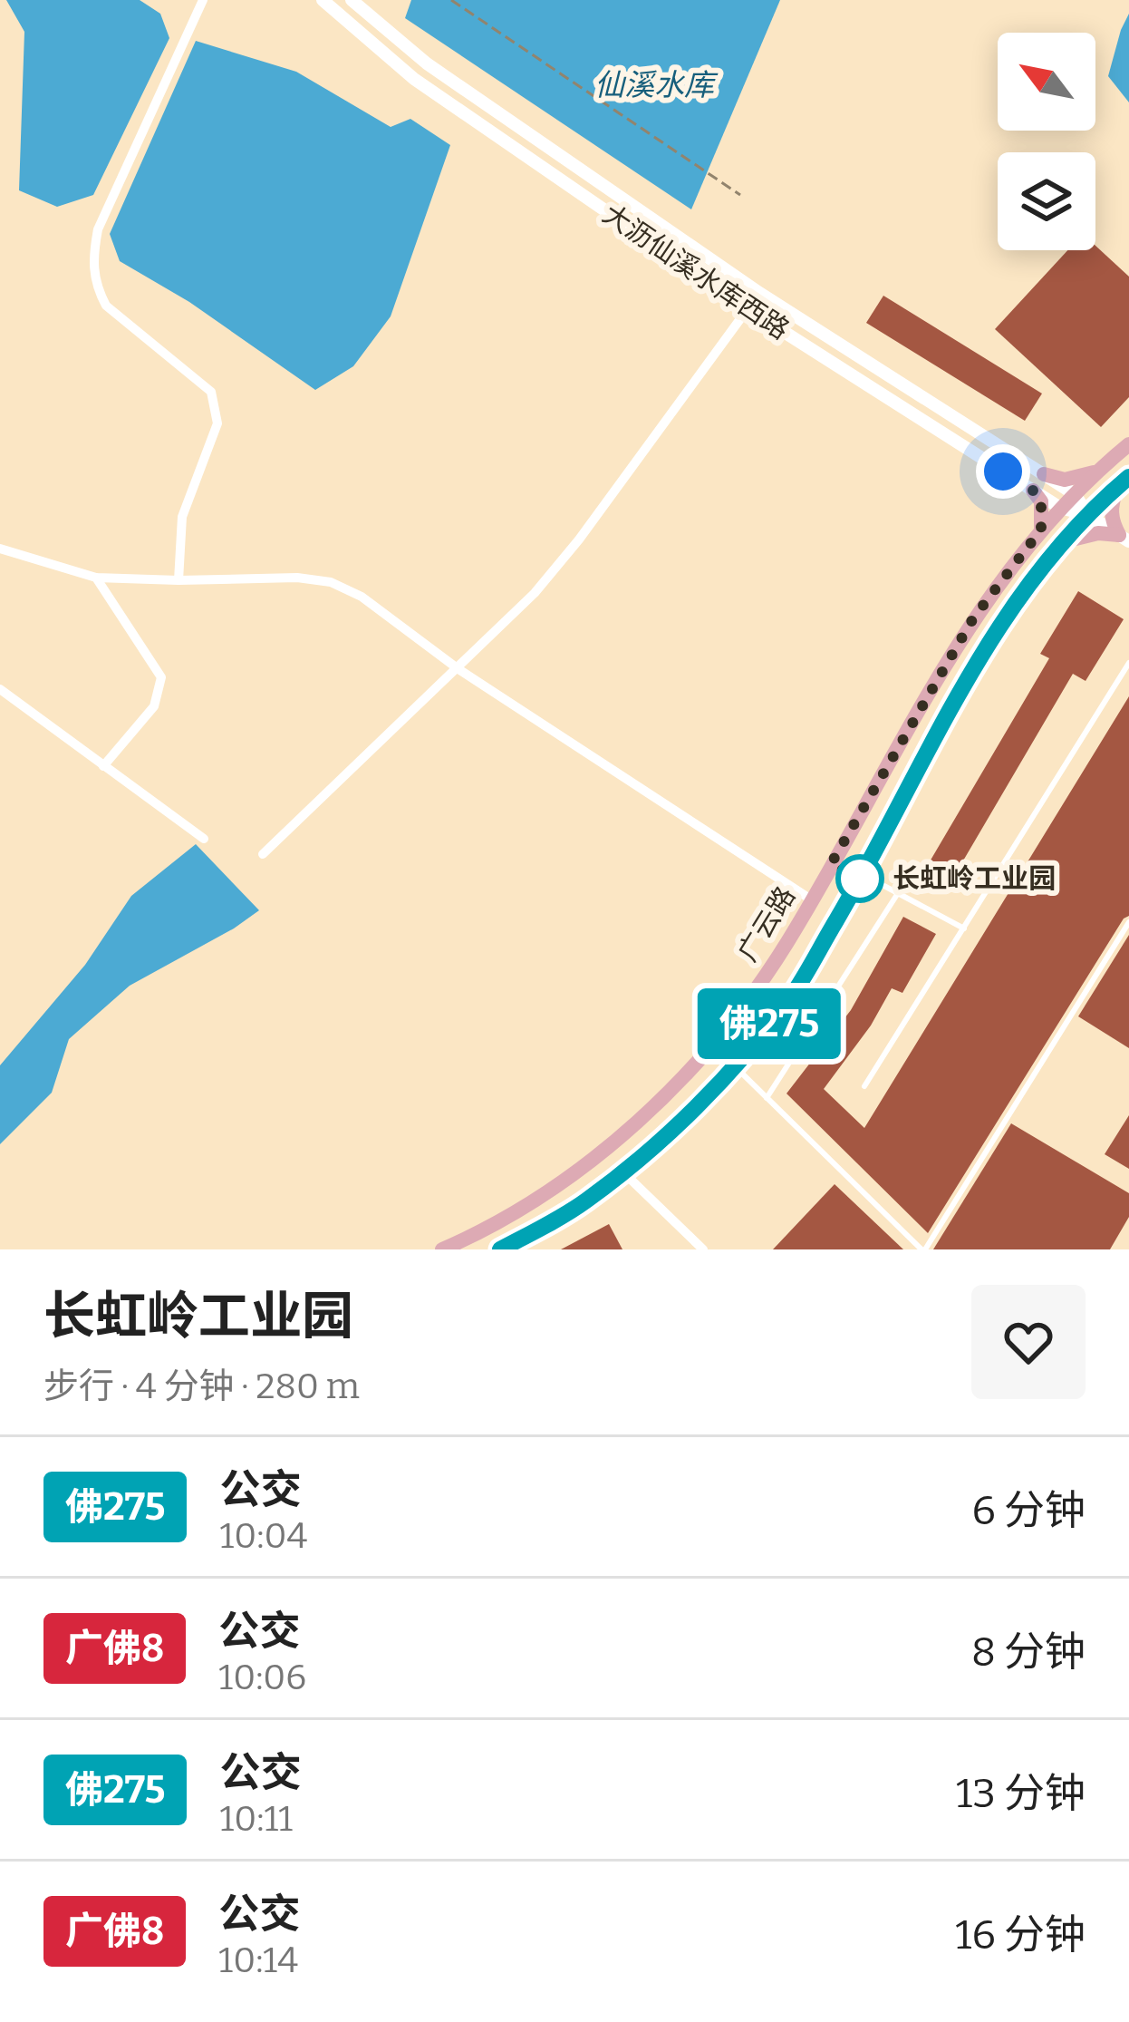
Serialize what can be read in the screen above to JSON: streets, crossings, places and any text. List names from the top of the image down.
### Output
{
  "streets": {
    "main road": ["广云路"],
    "street": ["大沥仙溪水库西路"]
  },
  "crossings": [
    ["大沥仙溪水库西路", "广云路"]
  ],
  "water": ["仙溪水库"],
  "places": ["长虹岭工业园"],
  "lines": ["bus line 佛275"],
  "north": "top left",
  "page": {
    "on_map": "佛275",
    "heading": ["长虹岭工业园", "步行 · 4 分钟 · 280 m"],
    "list": [
      {
        "mark": "佛275",
        "name": "公交",
        "note": "10:04",
        "value": "6 分钟"
      },
      {
        "mark": "广佛8",
        "name": "公交",
        "note": "10:06",
        "value": "8 分钟"
      },
      {
        "mark": "佛275",
        "name": "公交",
        "note": "10:11",
        "value": "13 分钟"
      },
      {
        "mark": "广佛8",
        "name": "公交",
        "note": "10:14",
        "value": "16 分钟"
      }
    ]
  }
}
